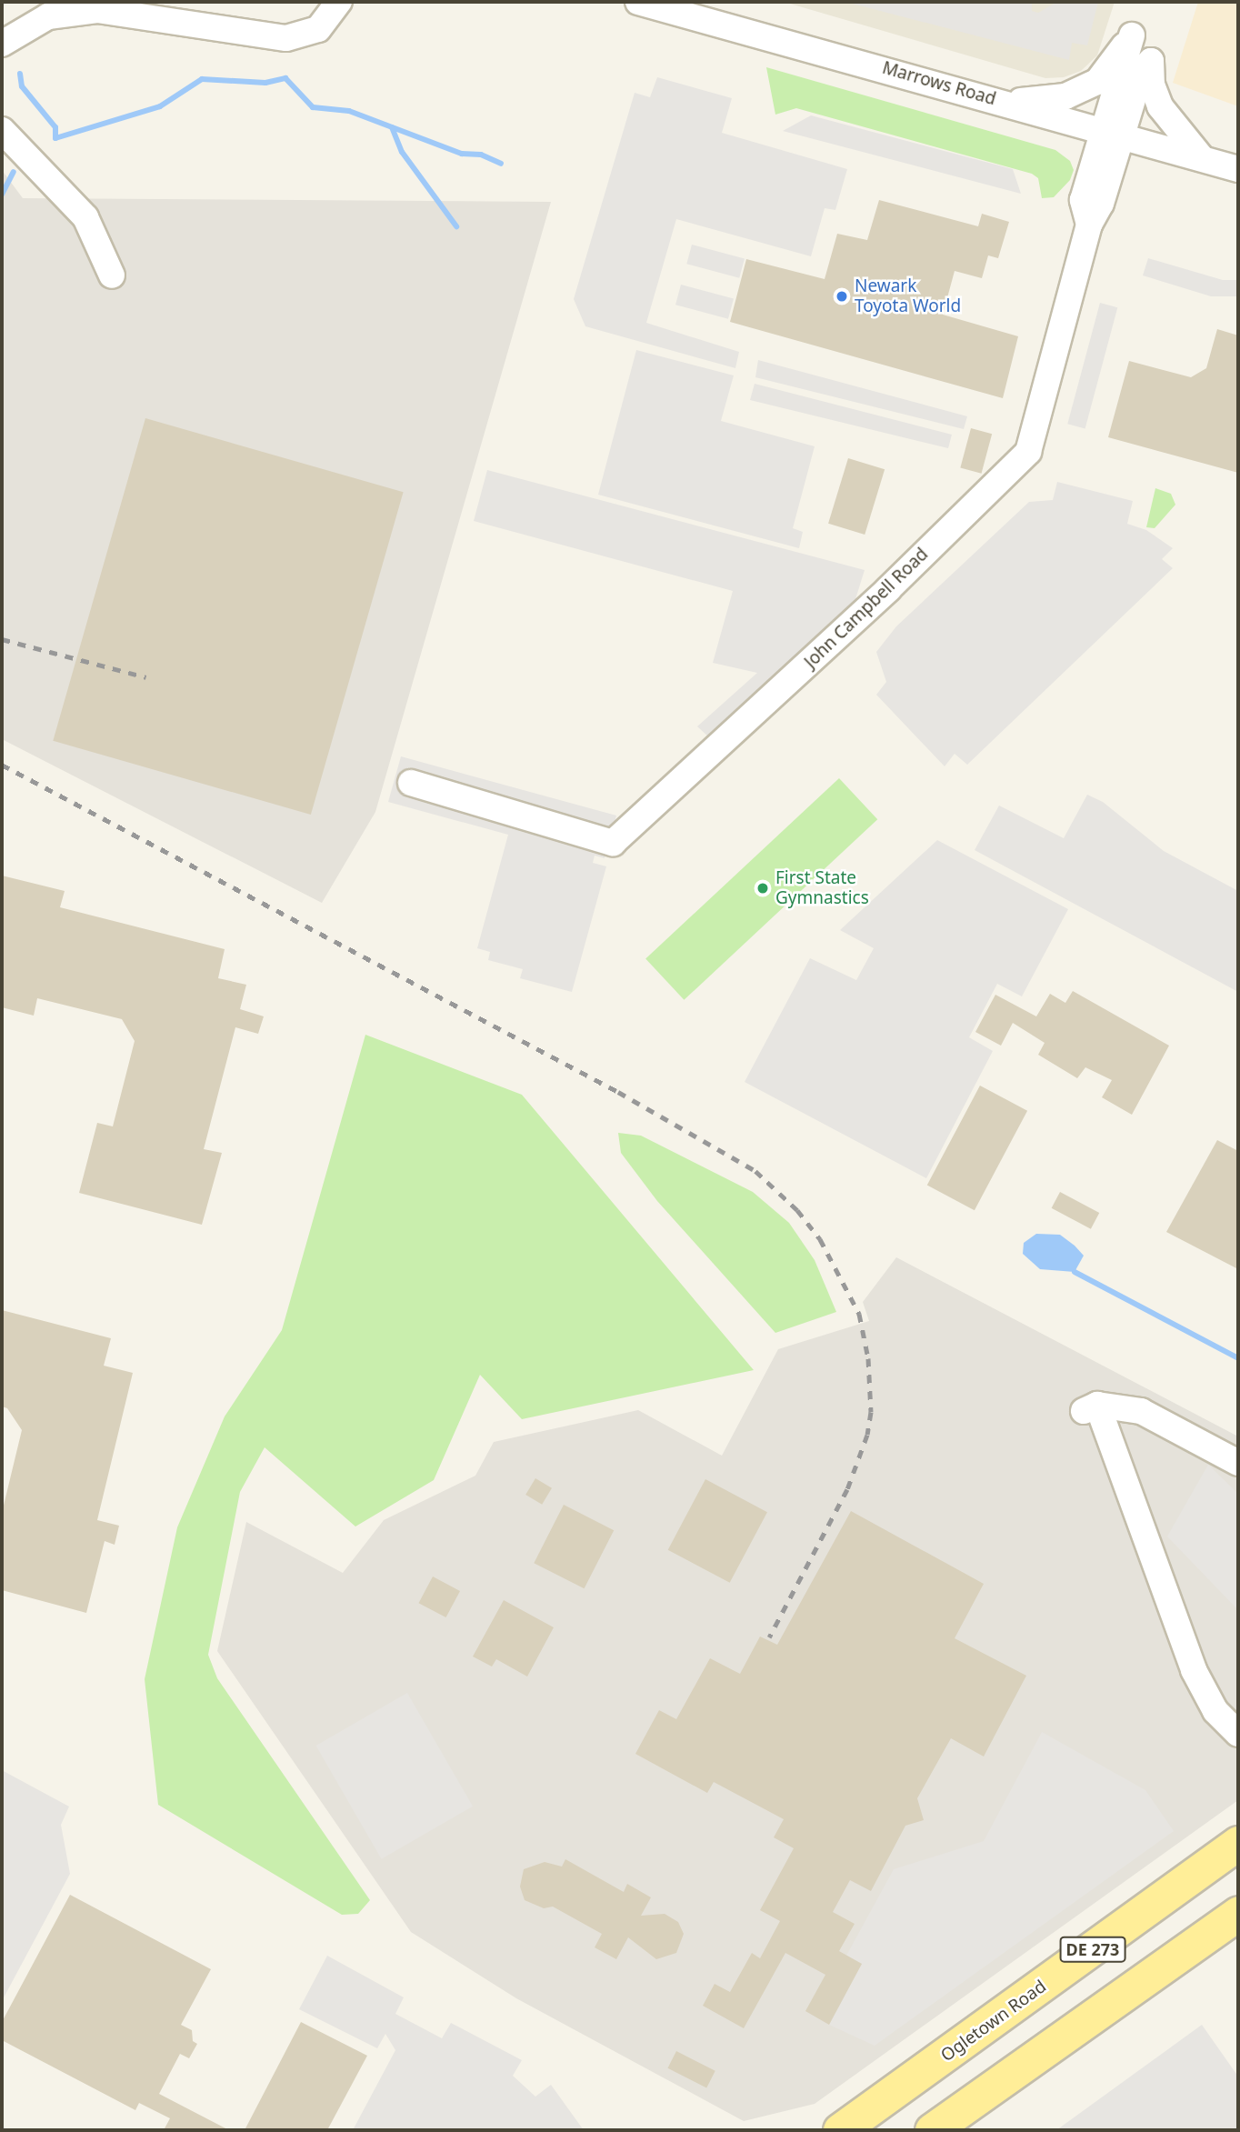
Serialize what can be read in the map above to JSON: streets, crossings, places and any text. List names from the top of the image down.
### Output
{
  "streets": {
    "main road": ["DE 273", "Ogletown Road"],
    "street": ["Marrows Road", "John Campbell Road"]
  },
  "crossings": [
    ["Marrows Road", "John Campbell Road"]
  ],
  "places": ["Newark Toyota World", "First State Gymnastics"]
}
